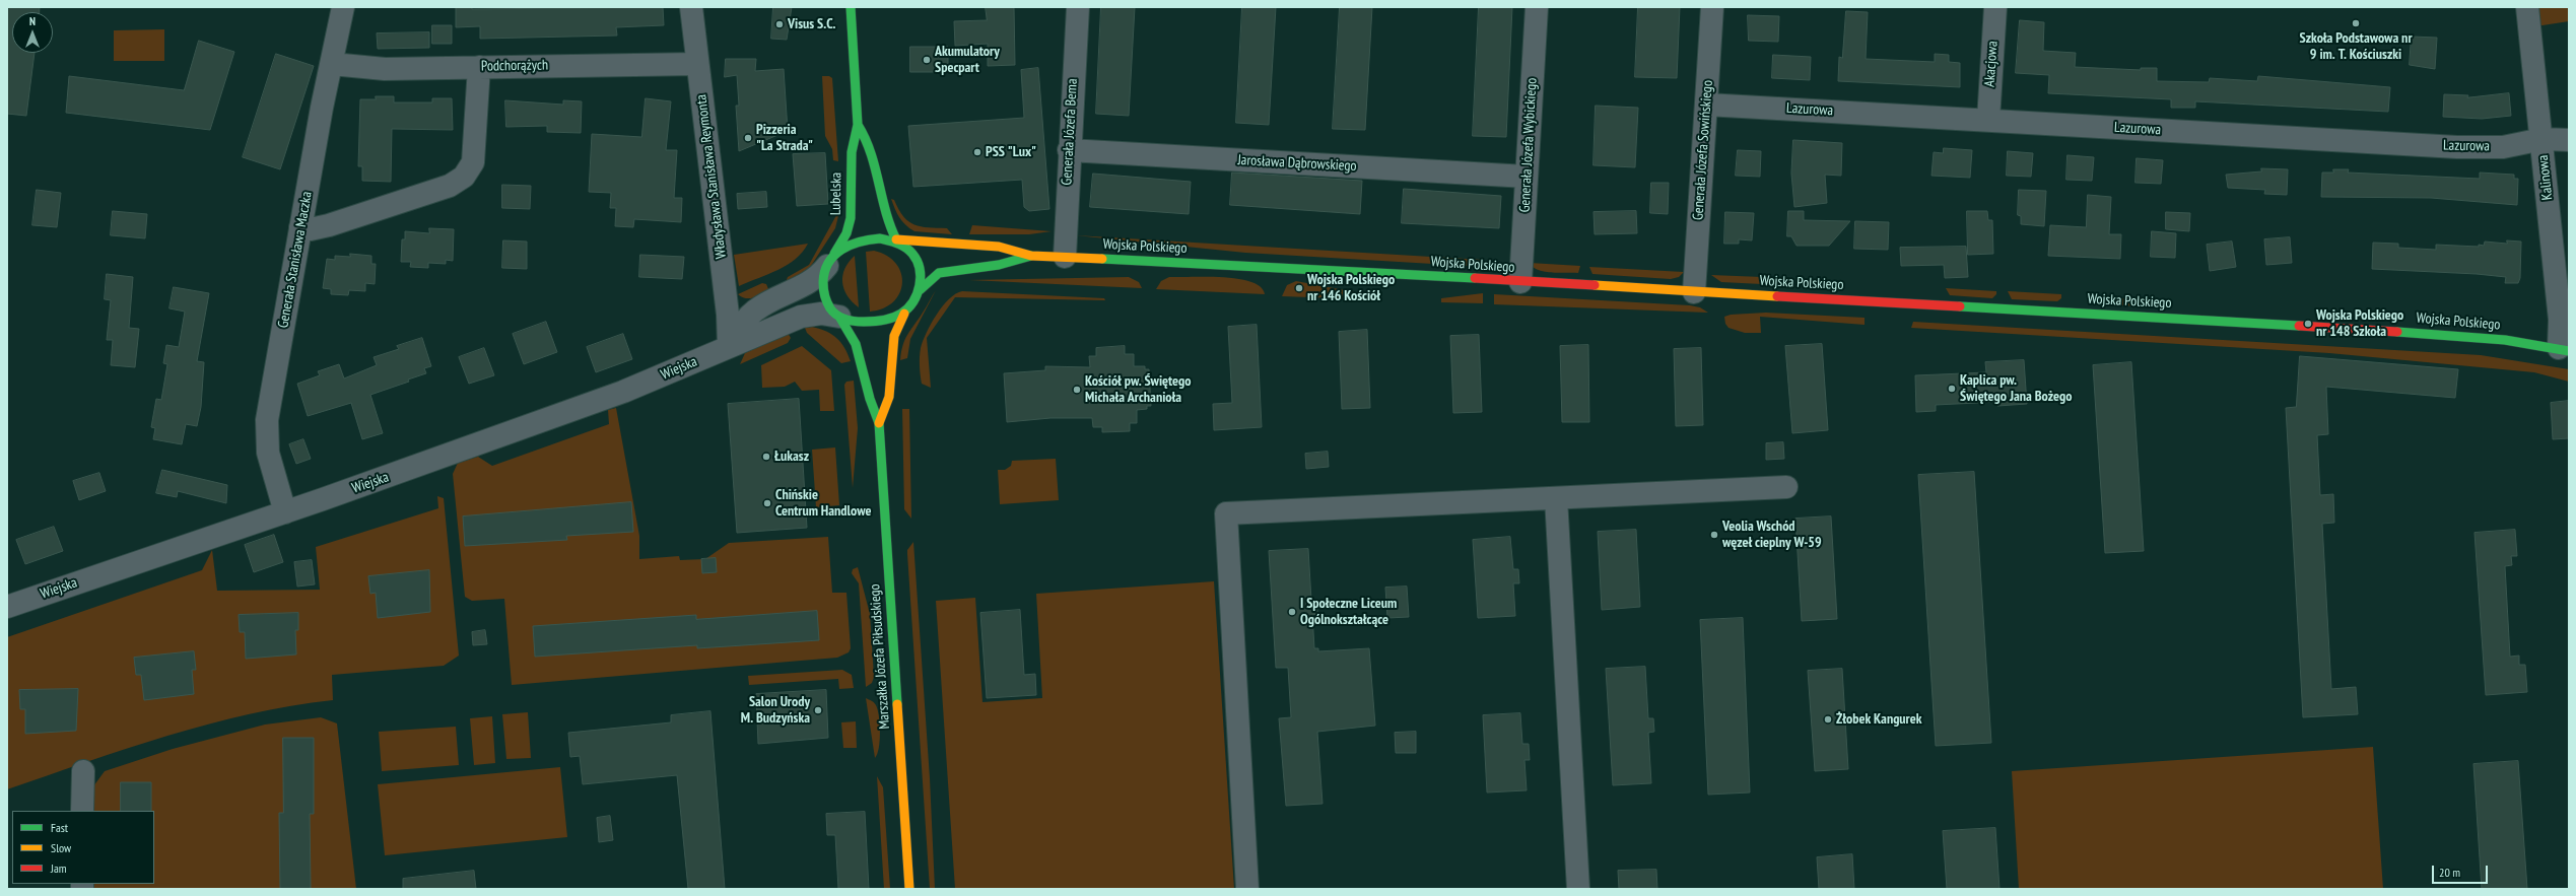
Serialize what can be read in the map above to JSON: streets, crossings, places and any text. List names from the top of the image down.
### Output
{
  "streets": {
    "street": [
      "Akacjowa",
      "Podchorążych",
      "Lazurowa",
      "Generała Józefa Bema",
      "Generała Józefa Wybickiego",
      "Generała Józefa Sowińskiego",
      "Jarosława Dąbrowskiego",
      "Władysława Stanisława Reymonta",
      "Kalinowa",
      "Lubelska",
      "Wojska Polskiego",
      "Generała Stanisława Maczka",
      "Wiejska",
      "Marszałka Józefa Piłsudskiego"
    ]
  },
  "crossings": [
    ["Akacjowa", "Lazurowa"],
    ["Podchorążych", "Władysława Stanisława Reymonta"],
    ["Podchorążych", "Generała Stanisława Maczka"],
    ["Lazurowa", "Generała Józefa Sowińskiego"],
    ["Lazurowa", "Kalinowa"],
    ["Generała Józefa Bema", "Jarosława Dąbrowskiego"],
    ["Generała Józefa Bema", "Wojska Polskiego"],
    ["Generała Józefa Wybickiego", "Jarosława Dąbrowskiego"],
    ["Generała Józefa Wybickiego", "Wojska Polskiego"],
    ["Generała Józefa Sowińskiego", "Wojska Polskiego"],
    ["Władysława Stanisława Reymonta", "Wiejska"],
    ["Kalinowa", "Wojska Polskiego"],
    ["Lubelska", "Wojska Polskiego"],
    ["Lubelska", "Wiejska"],
    ["Lubelska", "Marszałka Józefa Piłsudskiego"],
    ["Wojska Polskiego", "Wiejska"],
    ["Wojska Polskiego", "Marszałka Józefa Piłsudskiego"],
    ["Generała Stanisława Maczka", "Wiejska"],
    ["Wiejska", "Marszałka Józefa Piłsudskiego"]
  ],
  "places": [
    "Szkoła Podstawowa nr 9 im. T. Kościuszki",
    "Visus S.C.",
    "Akumulatory Specpart",
    "Pizzeria \"La Strada\"",
    "PSS \"Lux\"",
    "Wojska Polskiego nr 146 Kościół",
    "Wojska Polskiego nr 148 Szkoła",
    "Kaplica pw. Świętego Jana Bożego",
    "Kościół pw. Świętego Michała Archanioła",
    "Łukasz",
    "Chińskie Centrum Handlowe",
    "Veolia Wschód węzeł cieplny W-59",
    "I Społeczne Liceum Ogólnokształcące",
    "Salon Urody M. Budzyńska",
    "Żłobek Kangurek"
  ],
  "legend": ["Fast", "Slow", "Jam"],
  "scale_bar": "20 m",
  "north": "top"
}
